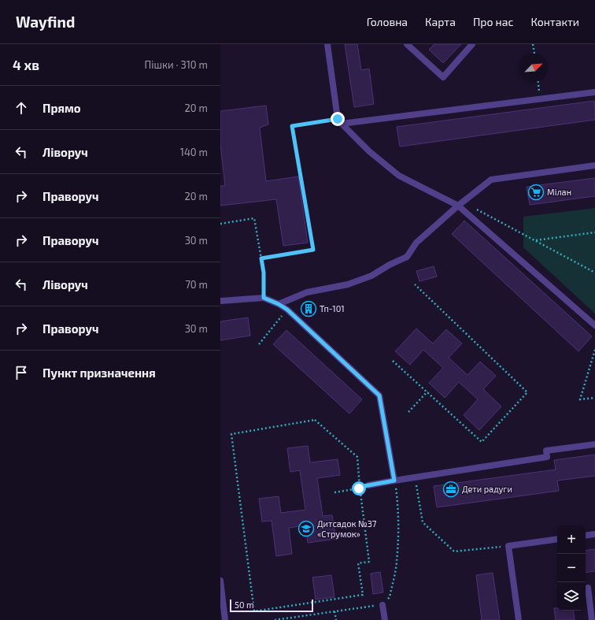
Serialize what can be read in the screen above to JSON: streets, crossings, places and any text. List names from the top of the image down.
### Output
{
  "places": {
    "supermarket": ["Мілан"],
    "building": ["Тп-101"],
    "office": ["Дети радуги"],
    "school or university": ["Дитсадок №37 «Струмок»"]
  },
  "scale_bar": "50 m",
  "north": "top right",
  "page": {
    "header": "Wayfind",
    "nav": [
      "Головна",
      "Карта",
      "Про нас",
      "Контакти"
    ],
    "heading": ["4 хв", "Пішки · 310 m"],
    "list": [
      ["Прямо", "20 m"],
      ["Ліворуч", "140 m"],
      ["Праворуч", "20 m"],
      ["Праворуч", "30 m"],
      ["Ліворуч", "70 m"],
      ["Праворуч", "30 m"],
      "Пункт призначення"
    ],
    "map_buttons": ["+", "−"],
    "scale": "50 m"
  }
}
